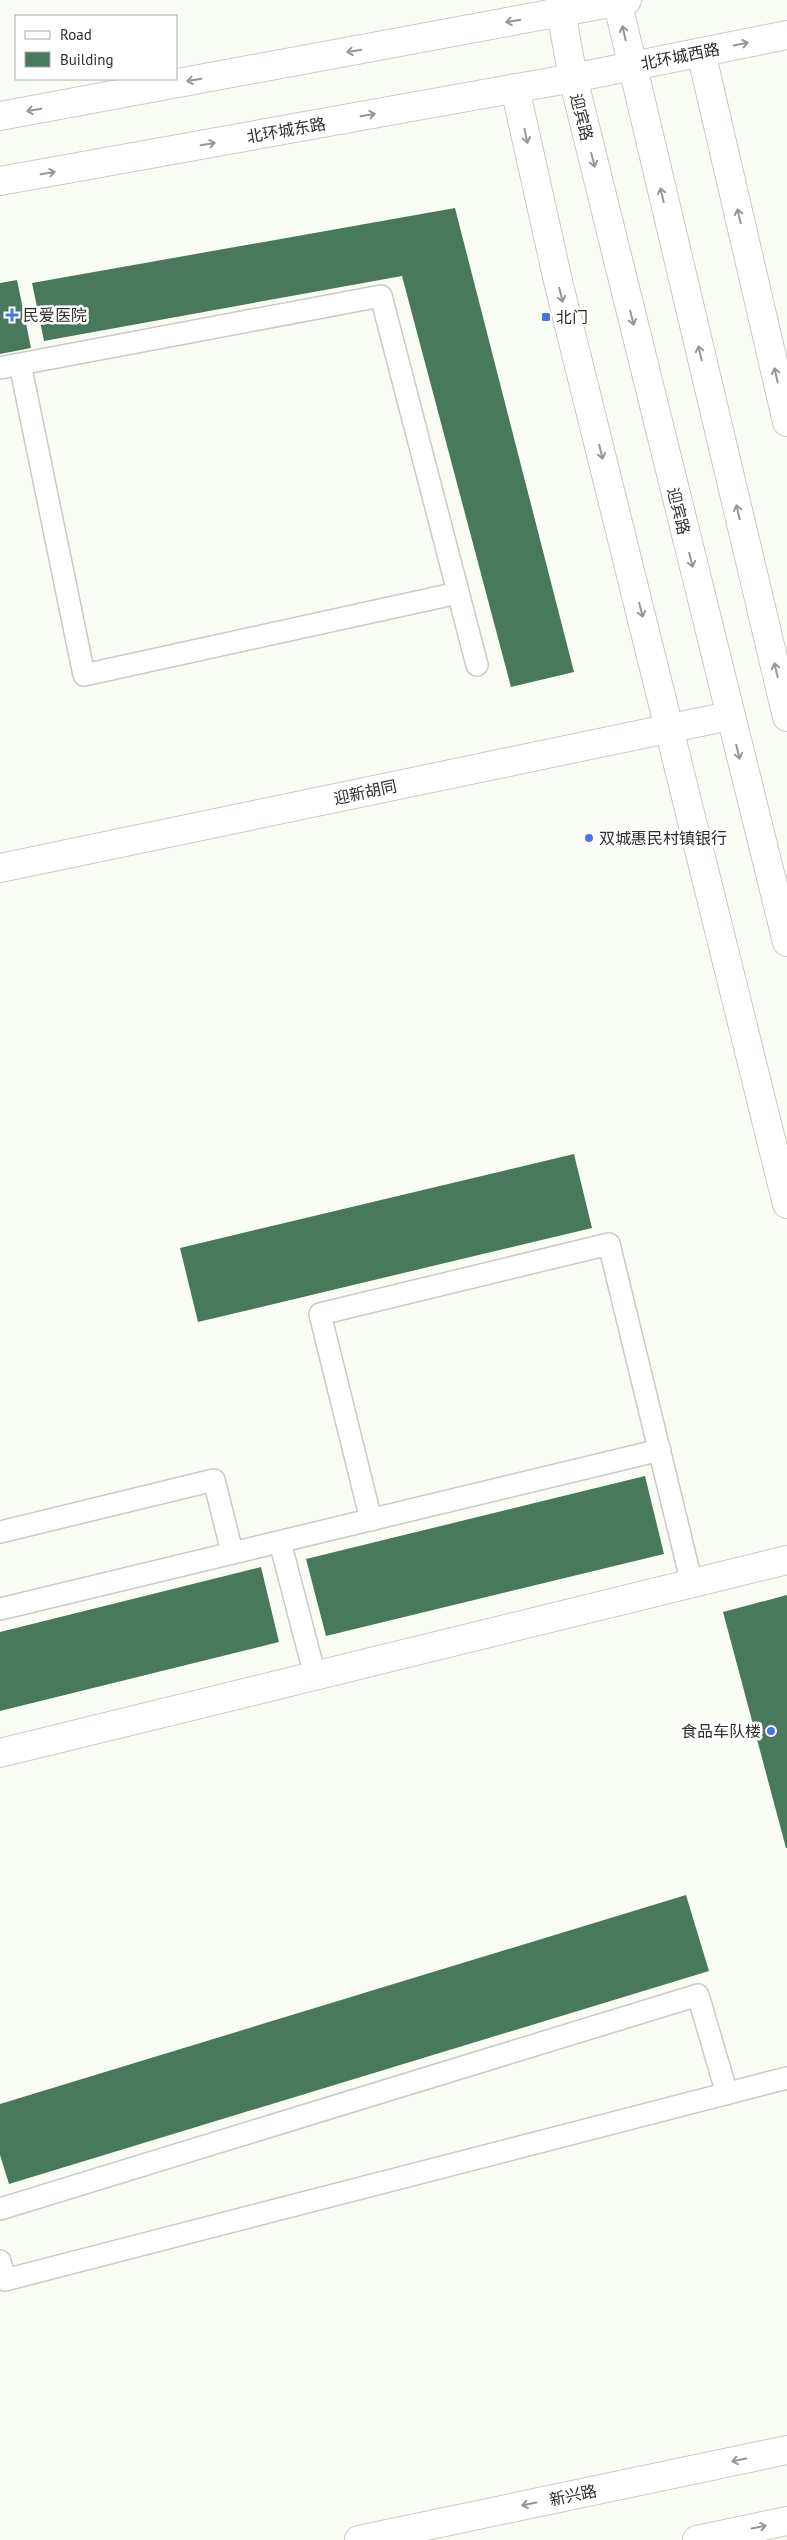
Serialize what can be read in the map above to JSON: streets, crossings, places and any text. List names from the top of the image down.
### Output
{
  "streets": {
    "main road": [
      "北环城西路",
      "迎宾路",
      "北环城东路",
      "迎新胡同",
      "新兴路"
    ]
  },
  "crossings": [
    ["北环城西路", "迎宾路"],
    ["北环城西路", "北环城东路"],
    ["迎宾路", "北环城东路"],
    ["迎宾路", "迎新胡同"]
  ],
  "one_way": ["北环城西路", "新兴路"],
  "places": {
    "health": ["民爱医院"],
    "transit": ["北门"],
    "other": ["双城惠民村镇银行", "食品车队楼"]
  },
  "legend": ["Road", "Building"]
}
